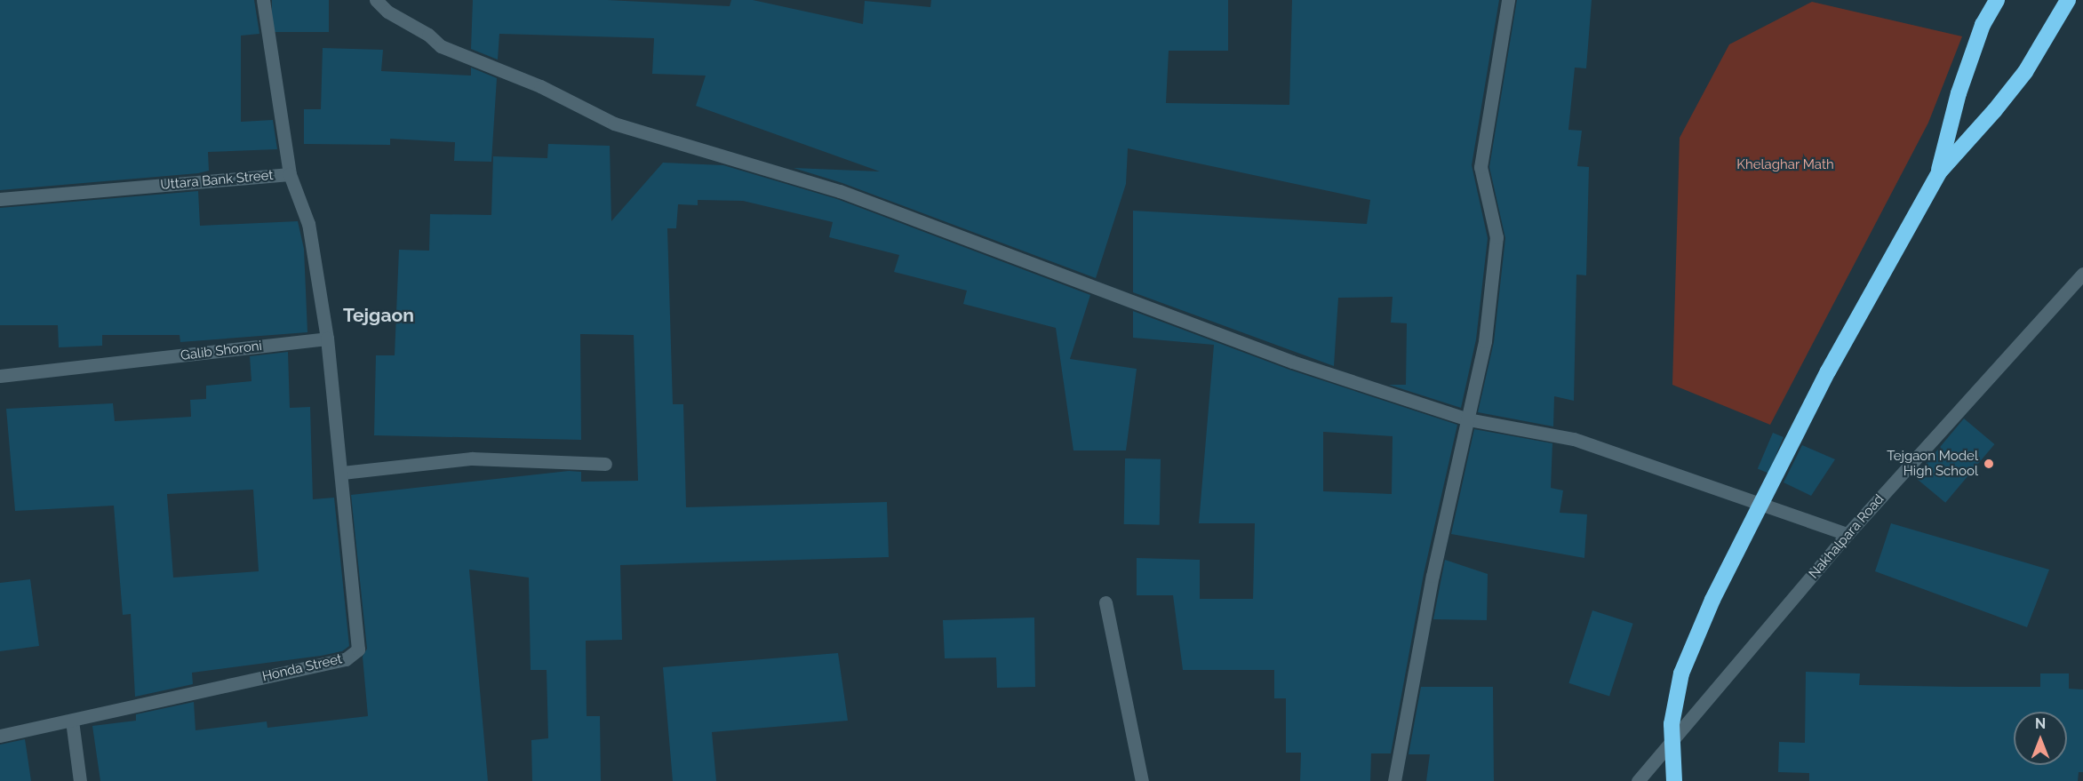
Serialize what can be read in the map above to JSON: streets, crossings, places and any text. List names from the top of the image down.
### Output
{
  "streets": {
    "street": [
      "Uttara Bank Street",
      "Galib Shoroni",
      "Nakhalpara Road",
      "Honda Street"
    ]
  },
  "crossings": [
    ["Galib Shoroni", "Honda Street"]
  ],
  "districts": ["Tejgaon"],
  "parks": ["Khelaghar Math"],
  "places": ["Tejgaon Model High School"],
  "north": "top"
}
